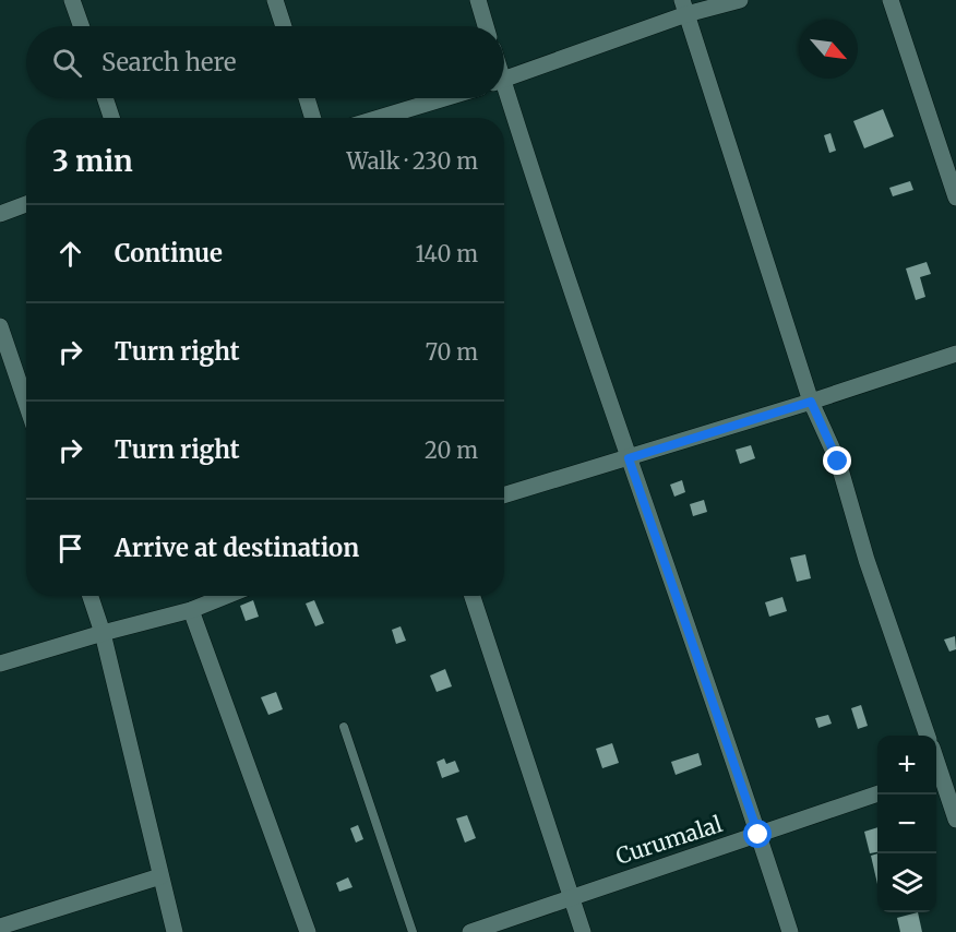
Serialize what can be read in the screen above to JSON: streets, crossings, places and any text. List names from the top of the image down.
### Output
{
  "streets": {
    "street": ["Curumalal"]
  },
  "north": "bottom right",
  "page": {
    "search": "Search here",
    "heading": ["3 min", "Walk · 230 m"],
    "list": [
      ["Continue", "140 m"],
      ["Turn right", "70 m"],
      ["Turn right", "20 m"],
      "Arrive at destination"
    ],
    "map_buttons": ["+", "−"]
  }
}
